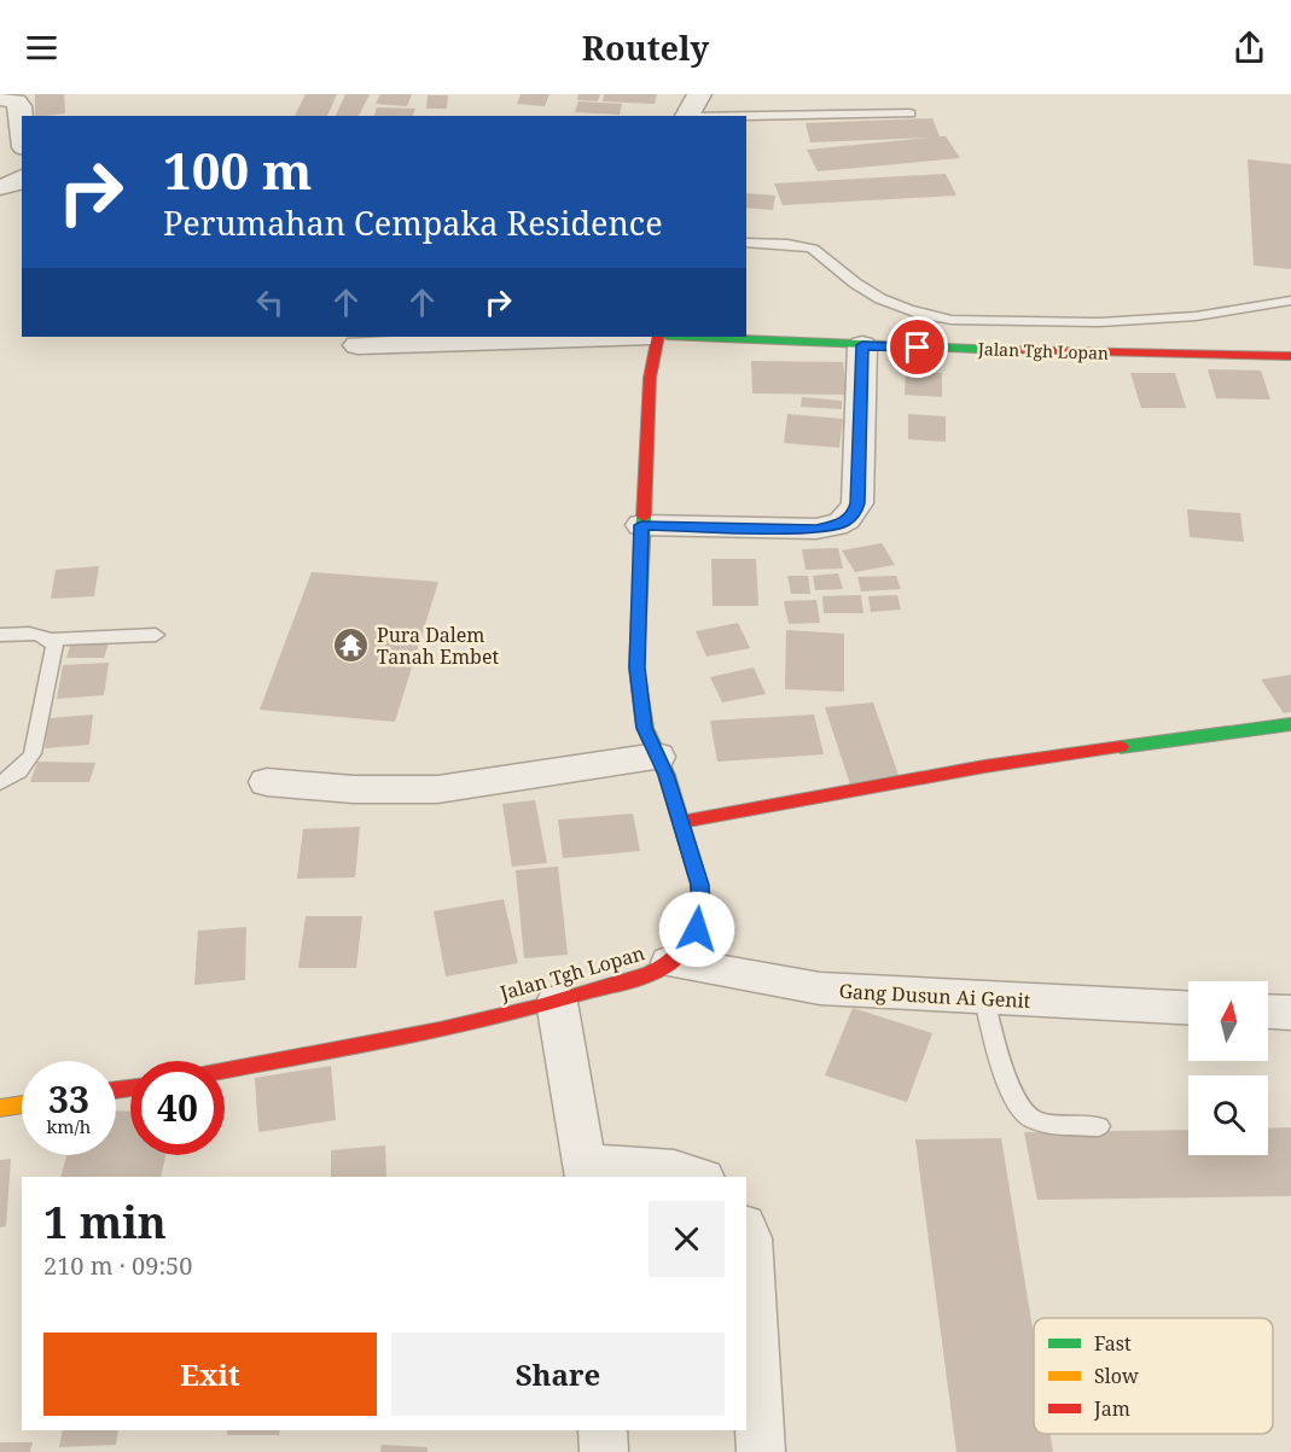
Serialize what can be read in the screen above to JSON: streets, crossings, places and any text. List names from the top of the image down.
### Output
{
  "streets": {
    "street": ["Jalan Tgh Lopan", "Gang Dusun Ai Genit"]
  },
  "crossings": [
    ["Jalan Tgh Lopan", "Gang Dusun Ai Genit"]
  ],
  "places": {
    "temple": ["Pura Dalem Tanah Embet"]
  },
  "legend": ["Fast", "Slow", "Jam"],
  "north": "top",
  "page": {
    "header": "Routely",
    "turn": ["100 m", "Perumahan Cempaka Residence"],
    "speed": "33 km/h",
    "limit": "40",
    "heading": ["1 min", "210 m · 09:50"],
    "buttons": ["Exit", "Share"]
  }
}
